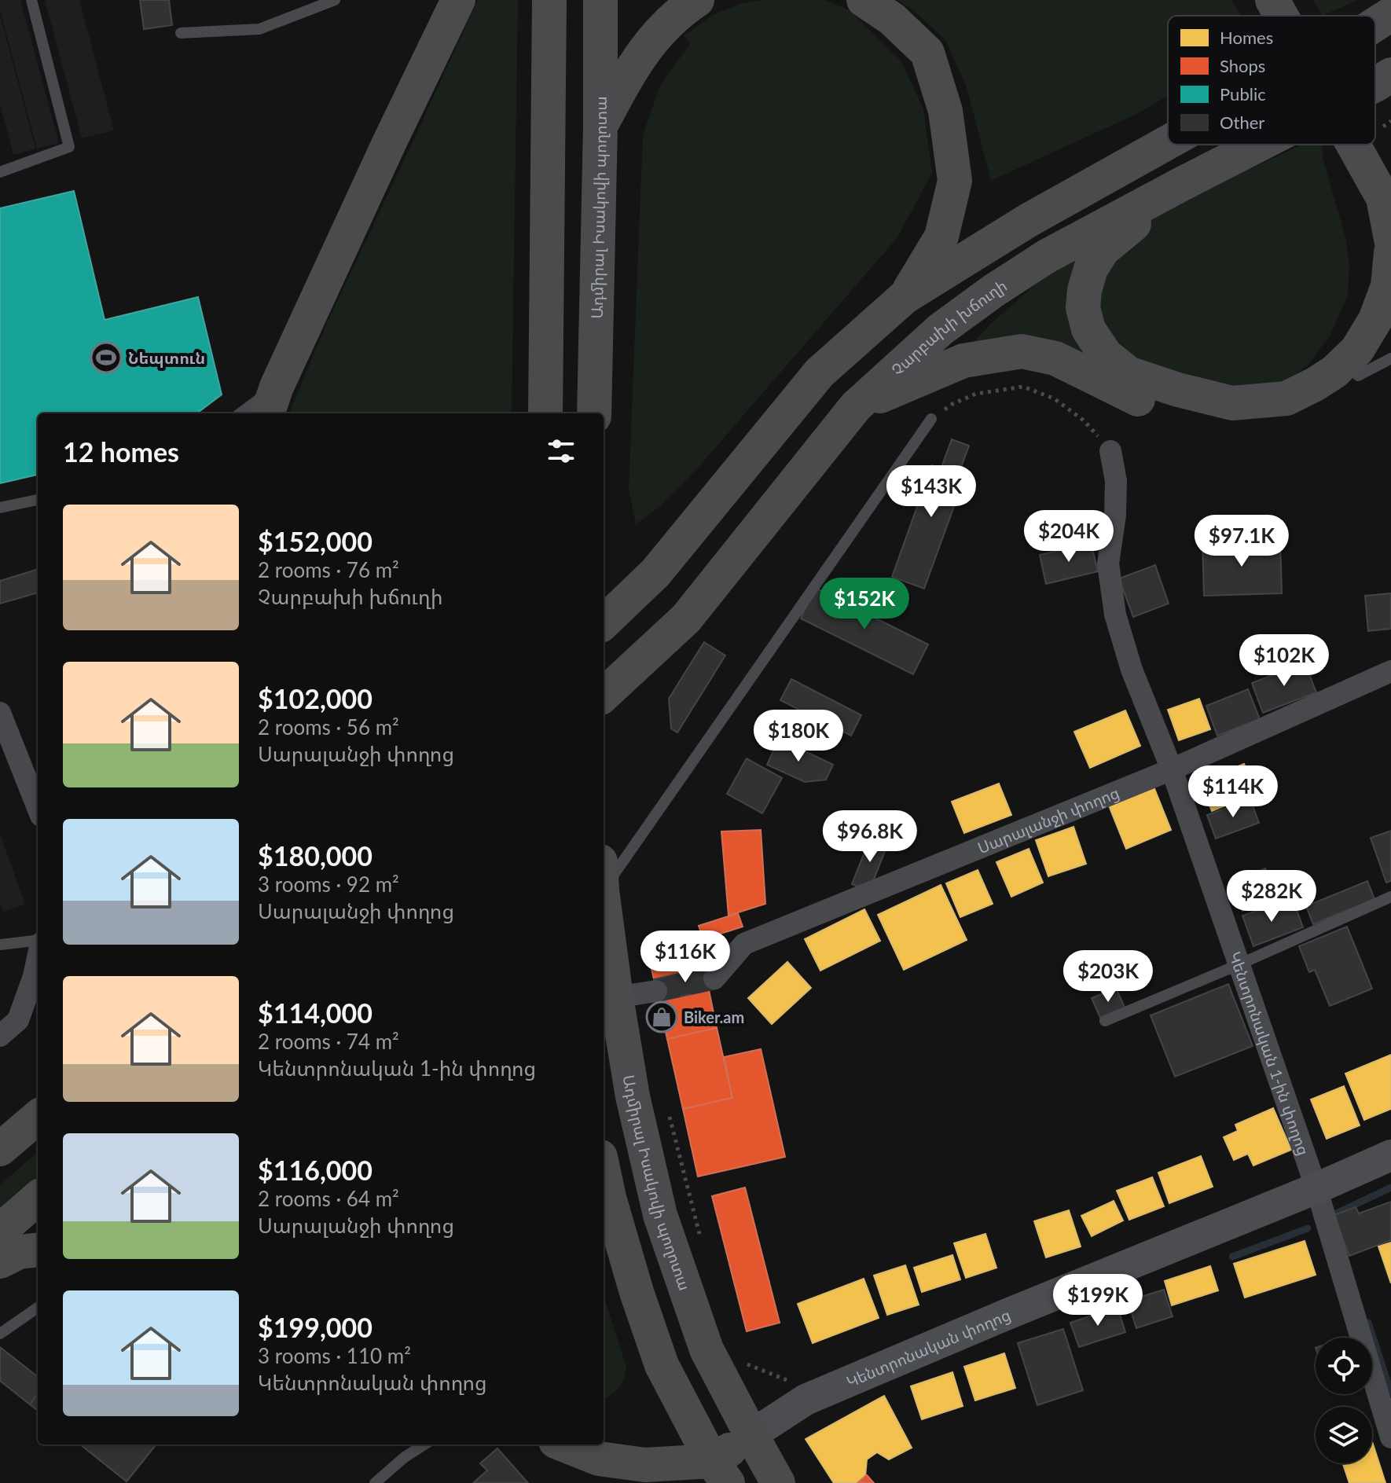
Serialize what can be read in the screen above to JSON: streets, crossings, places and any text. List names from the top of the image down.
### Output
{
  "streets": {
    "highway": ["Ադմիրալ Իսակովի պողոտա", "Չարբախի խճուղի"],
    "main road": ["Կենտրոնական փողոց"],
    "street": ["Սարալանջի փողոց", "Կենտրոնական 1-ին փողոց"]
  },
  "crossings": [
    ["Ադմիրալ Իսակովի պողոտա", "Կենտրոնական փողոց"],
    ["Սարալանջի փողոց", "Կենտրոնական 1-ին փողոց"],
    ["Կենտրոնական 1-ին փողոց", "Կենտրոնական փողոց"]
  ],
  "places": {
    "sports": ["Նեպտուն"],
    "shop": ["Biker.am"]
  },
  "legend": [
    "Homes",
    "Shops",
    "Public",
    "Other"
  ],
  "page": {
    "heading": "12 homes",
    "price": [
      "$143K",
      "$204K",
      "$97.1K",
      "$152K",
      "$102K",
      "$180K",
      "$114K",
      "$96.8K",
      "$282K",
      "$116K",
      "$203K",
      "$199K"
    ],
    "list": [
      {
        "name": "$152,000",
        "note": "2 rooms · 76 m² · Չարբախի խճուղի"
      },
      {
        "name": "$102,000",
        "note": "2 rooms · 56 m² · Սարալանջի փողոց"
      },
      {
        "name": "$180,000",
        "note": "3 rooms · 92 m² · Սարալանջի փողոց"
      },
      {
        "name": "$114,000",
        "note": "2 rooms · 74 m² · Կենտրոնական 1-ին փողոց"
      },
      {
        "name": "$116,000",
        "note": "2 rooms · 64 m² · Սարալանջի փողոց"
      },
      {
        "name": "$199,000",
        "note": "3 rooms · 110 m² · Կենտրոնական փողոց"
      }
    ]
  }
}
